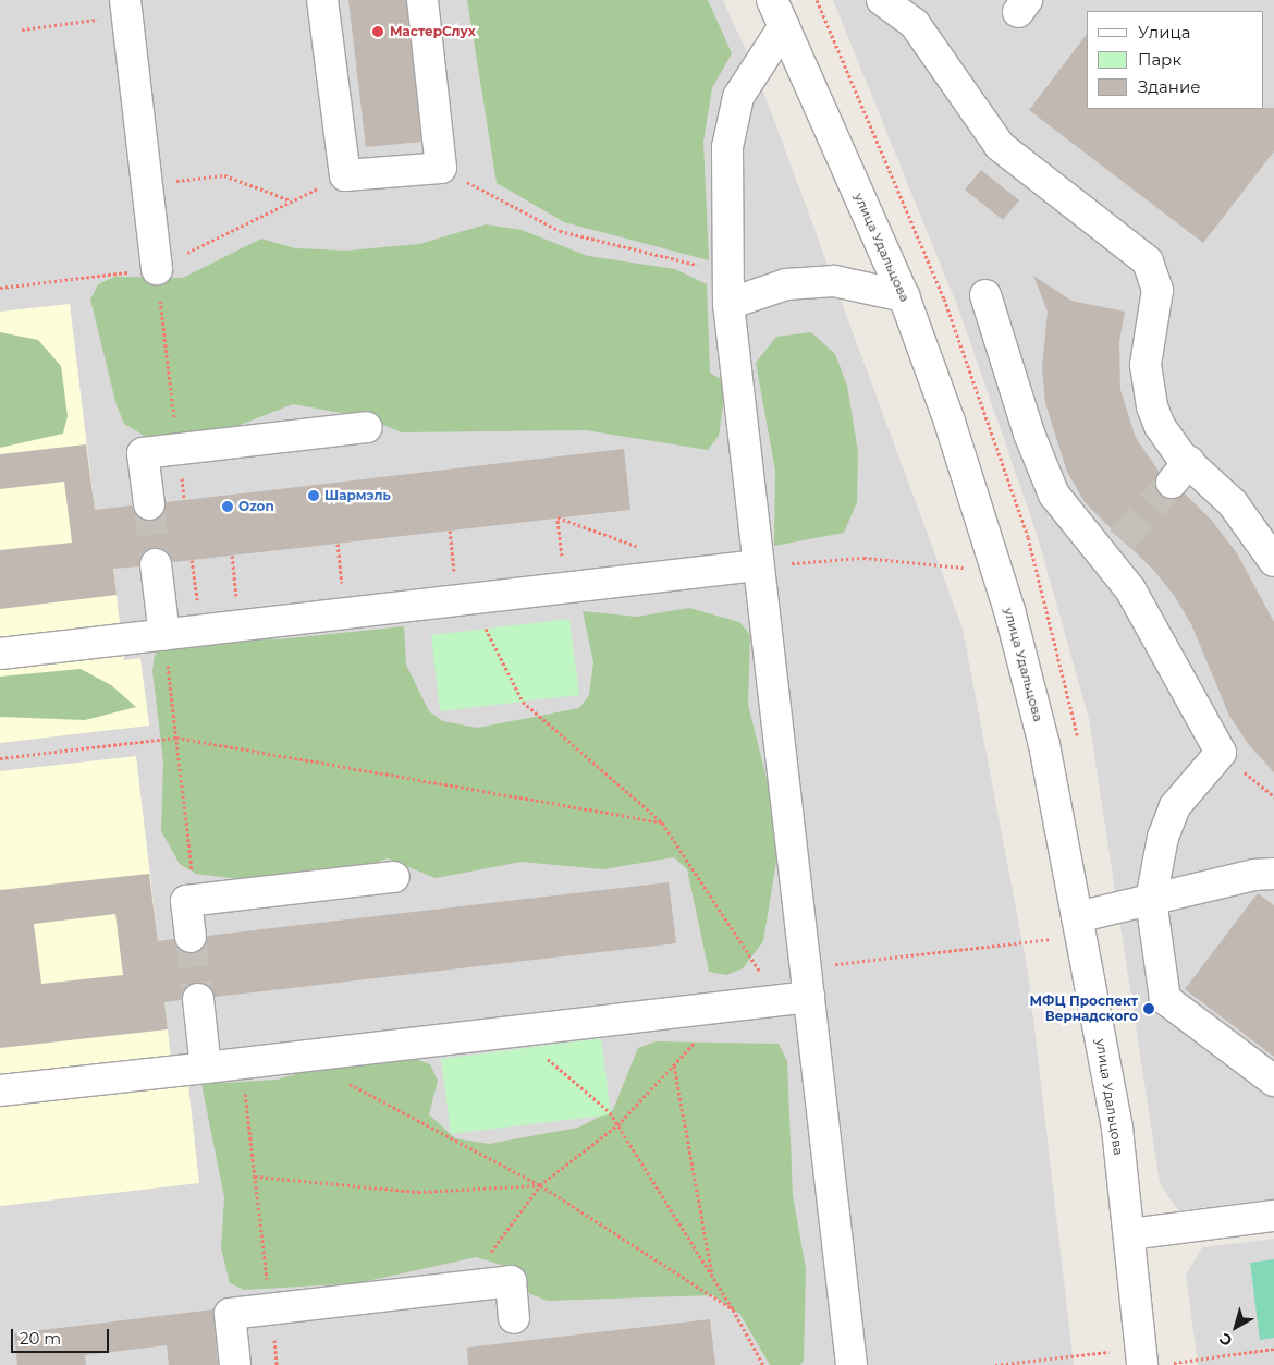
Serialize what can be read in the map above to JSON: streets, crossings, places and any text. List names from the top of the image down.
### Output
{
  "streets": {
    "street": ["улица Удальцова"]
  },
  "places": [
    "МастерСлух",
    "Шармэль",
    "Ozon",
    "МФЦ Проспект Вернадского"
  ],
  "legend": ["Улица", "Парк", "Здание"],
  "scale_bar": "20 m",
  "north": "bottom left"
}
